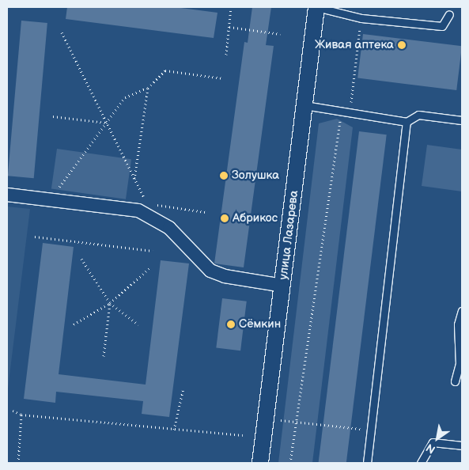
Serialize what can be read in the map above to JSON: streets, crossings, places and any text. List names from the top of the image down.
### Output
{
  "streets": {
    "street": ["улица Лазарева"]
  },
  "places": [
    "Живая аптека",
    "Золушка",
    "Абрикос",
    "Сёмкин"
  ],
  "north": "bottom left"
}
